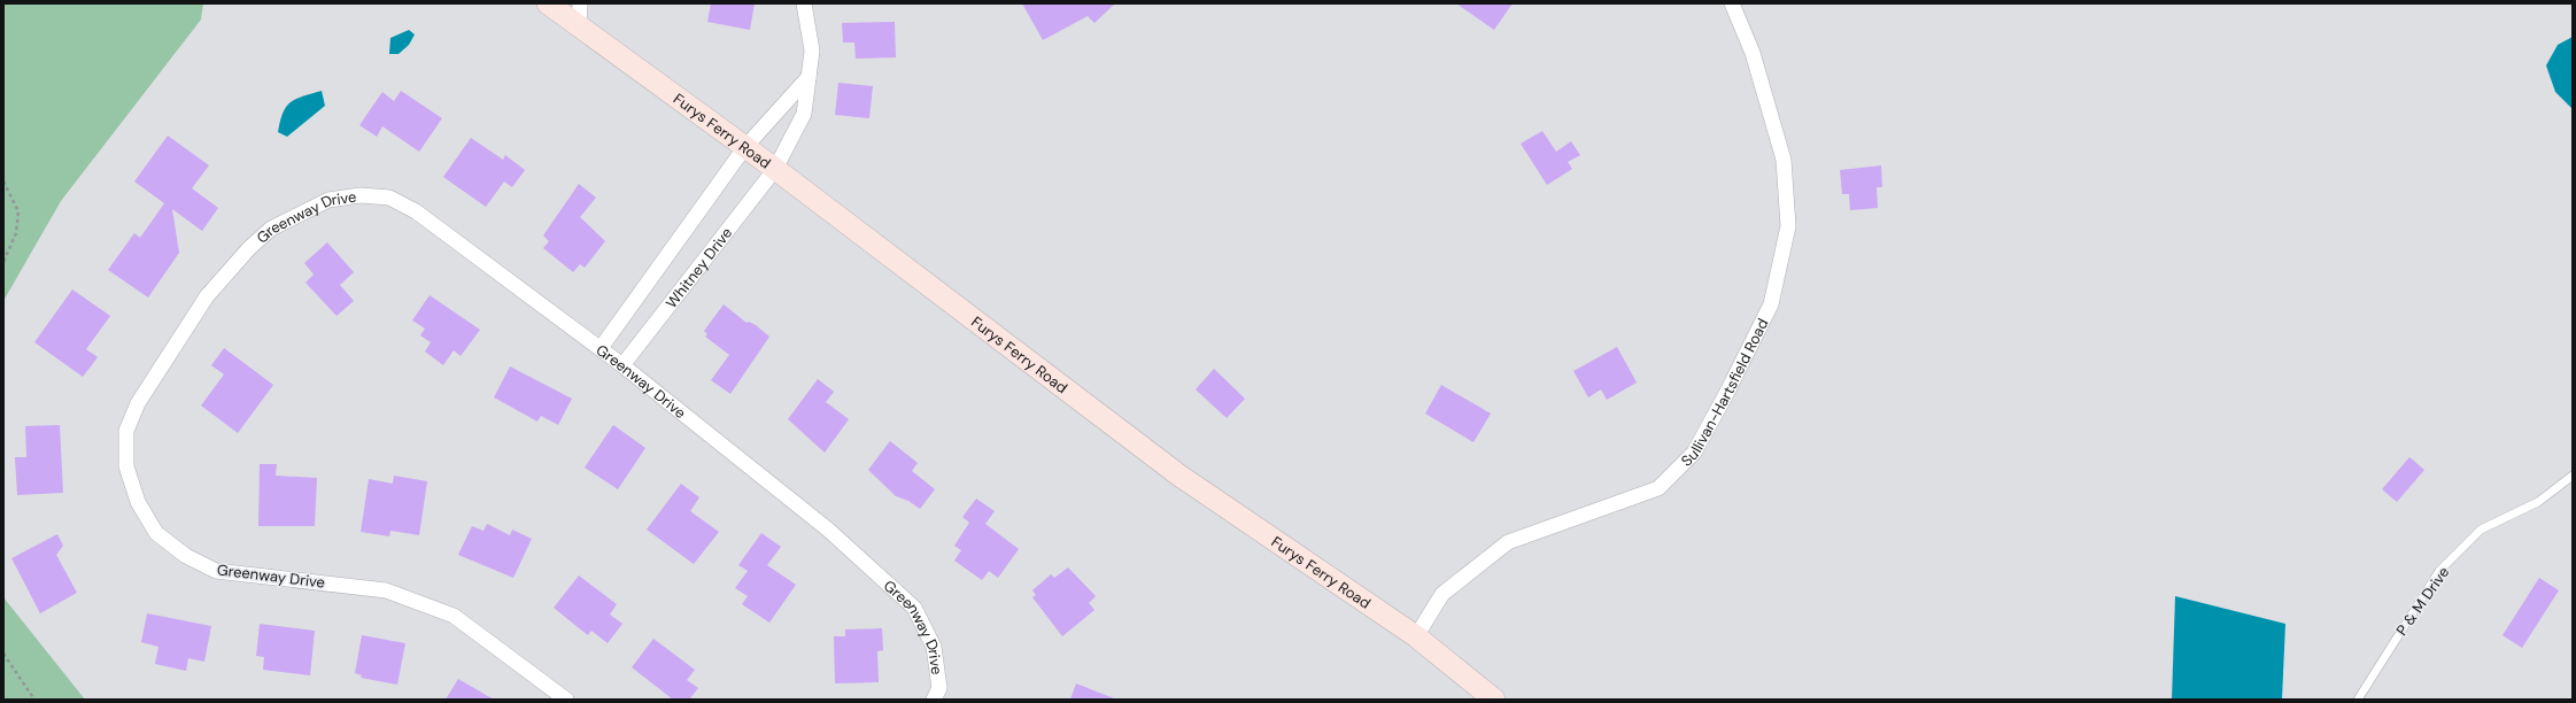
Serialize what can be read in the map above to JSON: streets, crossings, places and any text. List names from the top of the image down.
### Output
{
  "streets": {
    "main road": ["Furys Ferry Road"],
    "street": ["Greenway Drive", "Whitney Drive", "Sullivan-Hartsfield Road"],
    "lane": ["P & M Drive"]
  },
  "crossings": [
    ["Furys Ferry Road", "Whitney Drive"],
    ["Furys Ferry Road", "Sullivan-Hartsfield Road"],
    ["Greenway Drive", "Whitney Drive"]
  ]
}
